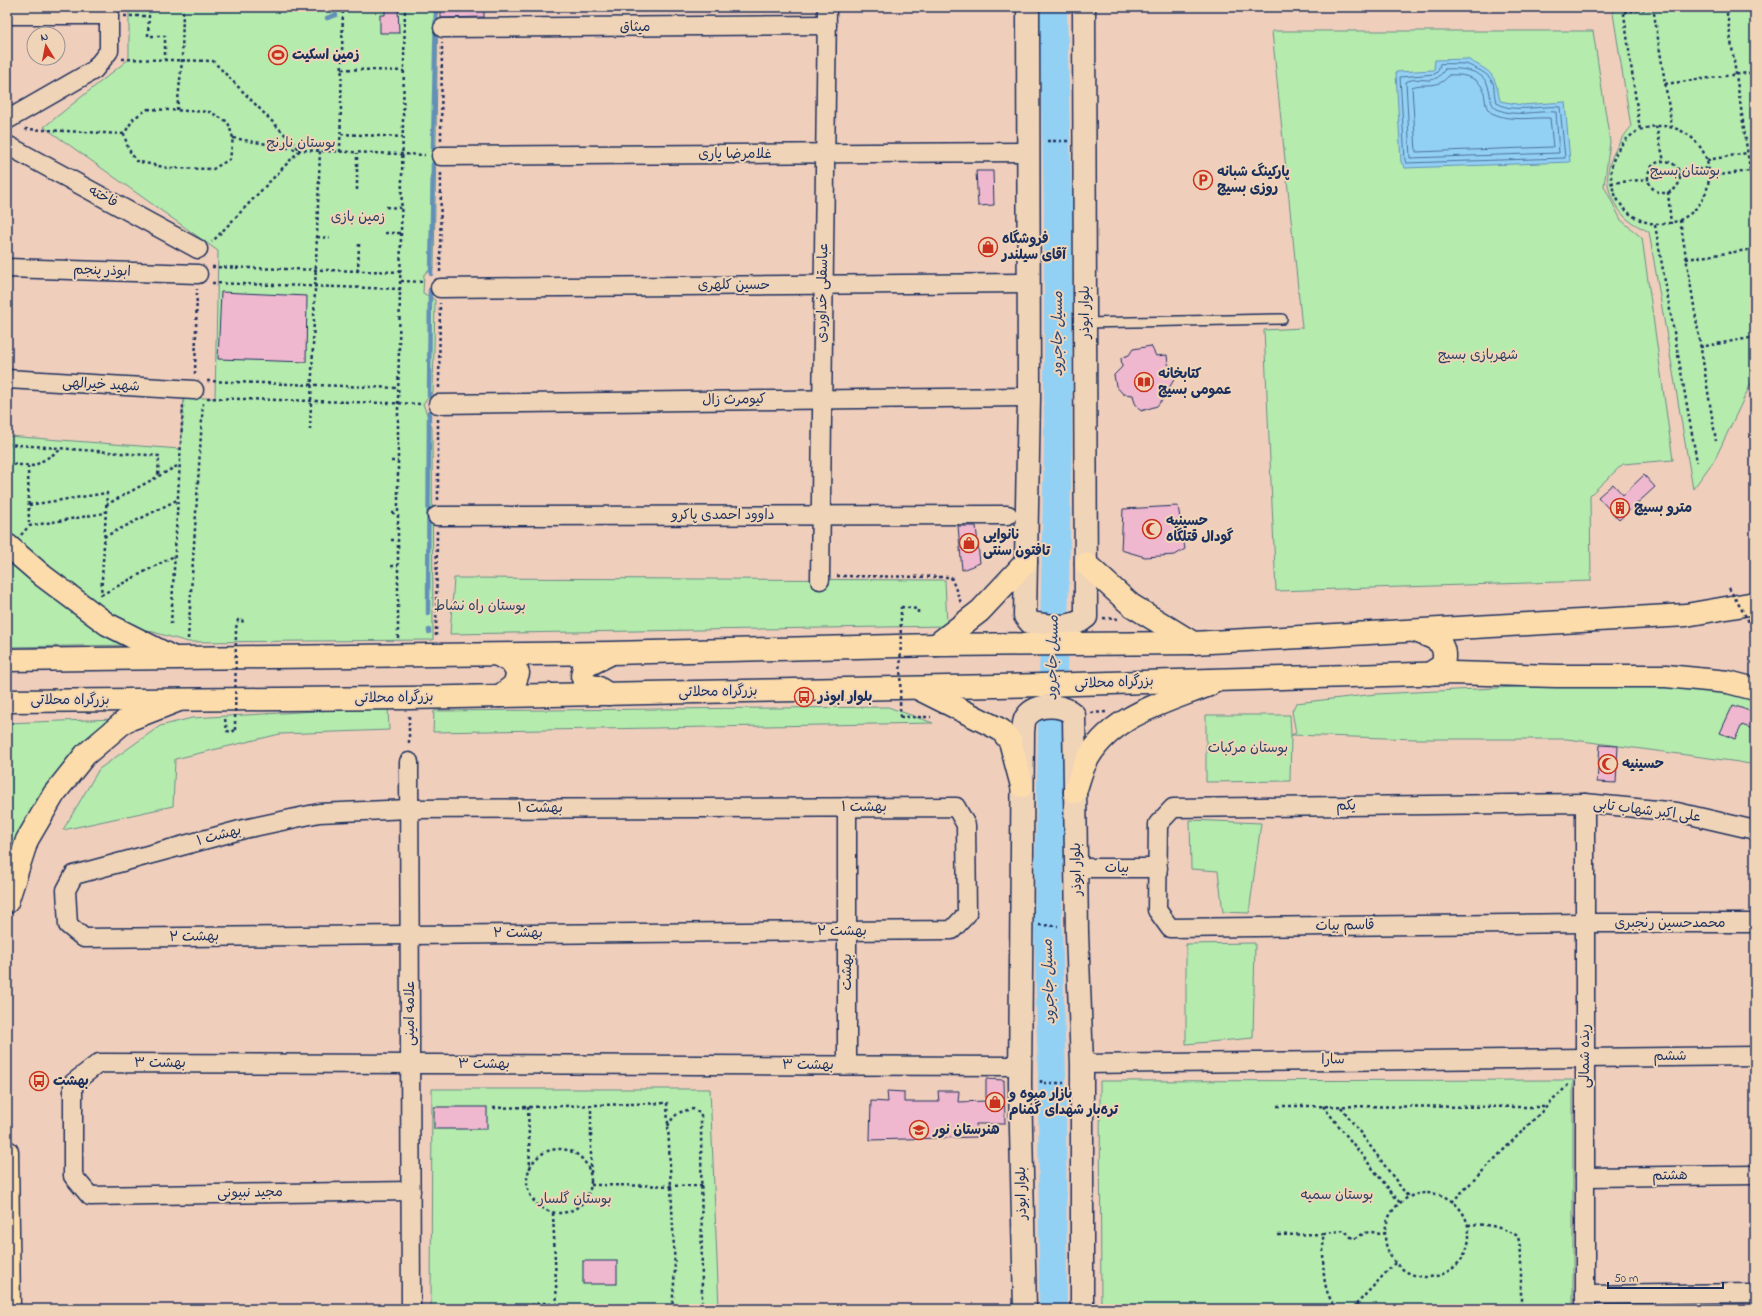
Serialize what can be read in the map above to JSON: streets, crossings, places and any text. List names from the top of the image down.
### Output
{
  "streets": {
    "main road": ["بلوار ابوذر", "بزرگراه محلاتی"],
    "street": [
      "میثاق",
      "غلامرضا یاری",
      "فاخته",
      "ابوذر پنجم",
      "حسین کلهری",
      "عباسقلی خداوردی",
      "شهید خیرالهی",
      "کیومرث زال",
      "داوود احمدی پاکرو",
      "یکم",
      "بهشت ۱",
      "علی اکبر شهاب تابی",
      "بیات",
      "محمدحسین رنجبری",
      "قاسم بیات",
      "بهشت ۲",
      "بهشت",
      "علامه امینی",
      "ربذه شمالی",
      "ششم",
      "سارا",
      "بهشت ۳",
      "هشتم",
      "مجید نبیونی"
    ]
  },
  "crossings": [
    ["میثاق", "عباسقلی خداوردی"],
    ["غلامرضا یاری", "عباسقلی خداوردی"],
    ["حسین کلهری", "عباسقلی خداوردی"],
    ["عباسقلی خداوردی", "کیومرث زال"],
    ["عباسقلی خداوردی", "داوود احمدی پاکرو"],
    ["بلوار ابوذر", "بیات"],
    ["بلوار ابوذر", "سارا"],
    ["بلوار ابوذر", "بهشت ۳"],
    ["یکم", "علی اکبر شهاب تابی"],
    ["یکم", "بیات"],
    ["یکم", "قاسم بیات"],
    ["یکم", "ربذه شمالی"],
    ["بهشت ۱", "بهشت ۲"],
    ["بهشت ۱", "بهشت"],
    ["بهشت ۱", "علامه امینی"],
    ["علی اکبر شهاب تابی", "ربذه شمالی"],
    ["بیات", "قاسم بیات"],
    ["محمدحسین رنجبری", "قاسم بیات"],
    ["محمدحسین رنجبری", "ربذه شمالی"],
    ["قاسم بیات", "ربذه شمالی"],
    ["بهشت ۲", "بهشت"],
    ["بهشت ۲", "علامه امینی"],
    ["بهشت", "بهشت ۳"],
    ["علامه امینی", "بهشت ۳"],
    ["علامه امینی", "مجید نبیونی"],
    ["ربذه شمالی", "ششم"],
    ["ربذه شمالی", "سارا"],
    ["ربذه شمالی", "هشتم"],
    ["ششم", "سارا"],
    ["بهشت ۳", "مجید نبیونی"]
  ],
  "water": ["مسیل جاجرود"],
  "parks": [
    "بوستان نارنج",
    "بوستان بسیج",
    "زمین بازی",
    "شهربازی بسیج",
    "بوستان راه نشاط",
    "بوستان مرکبات",
    "بوستان سمیه",
    "بوستان گلسار"
  ],
  "places": {
    "sports": ["زمین اسکیت"],
    "parking": ["پارکینگ شبانه روزی بسیج"],
    "shop": ["فروشگاه آقای سیلندر", "نانوایی تافتون سنتی", "بازار میوه و تره‌بار شهدای گمنام"],
    "library": ["کتابخانه عمومی بسیج"],
    "building": ["مترو بسیج"],
    "mosque": ["حسینیه گودال قتلگاه", "حسینیه"],
    "bus stop": ["بلوار ابوذر", "بهشت"],
    "school or university": ["هنرستان نور"]
  },
  "scale_bar": "50 m",
  "north": "top"
}
